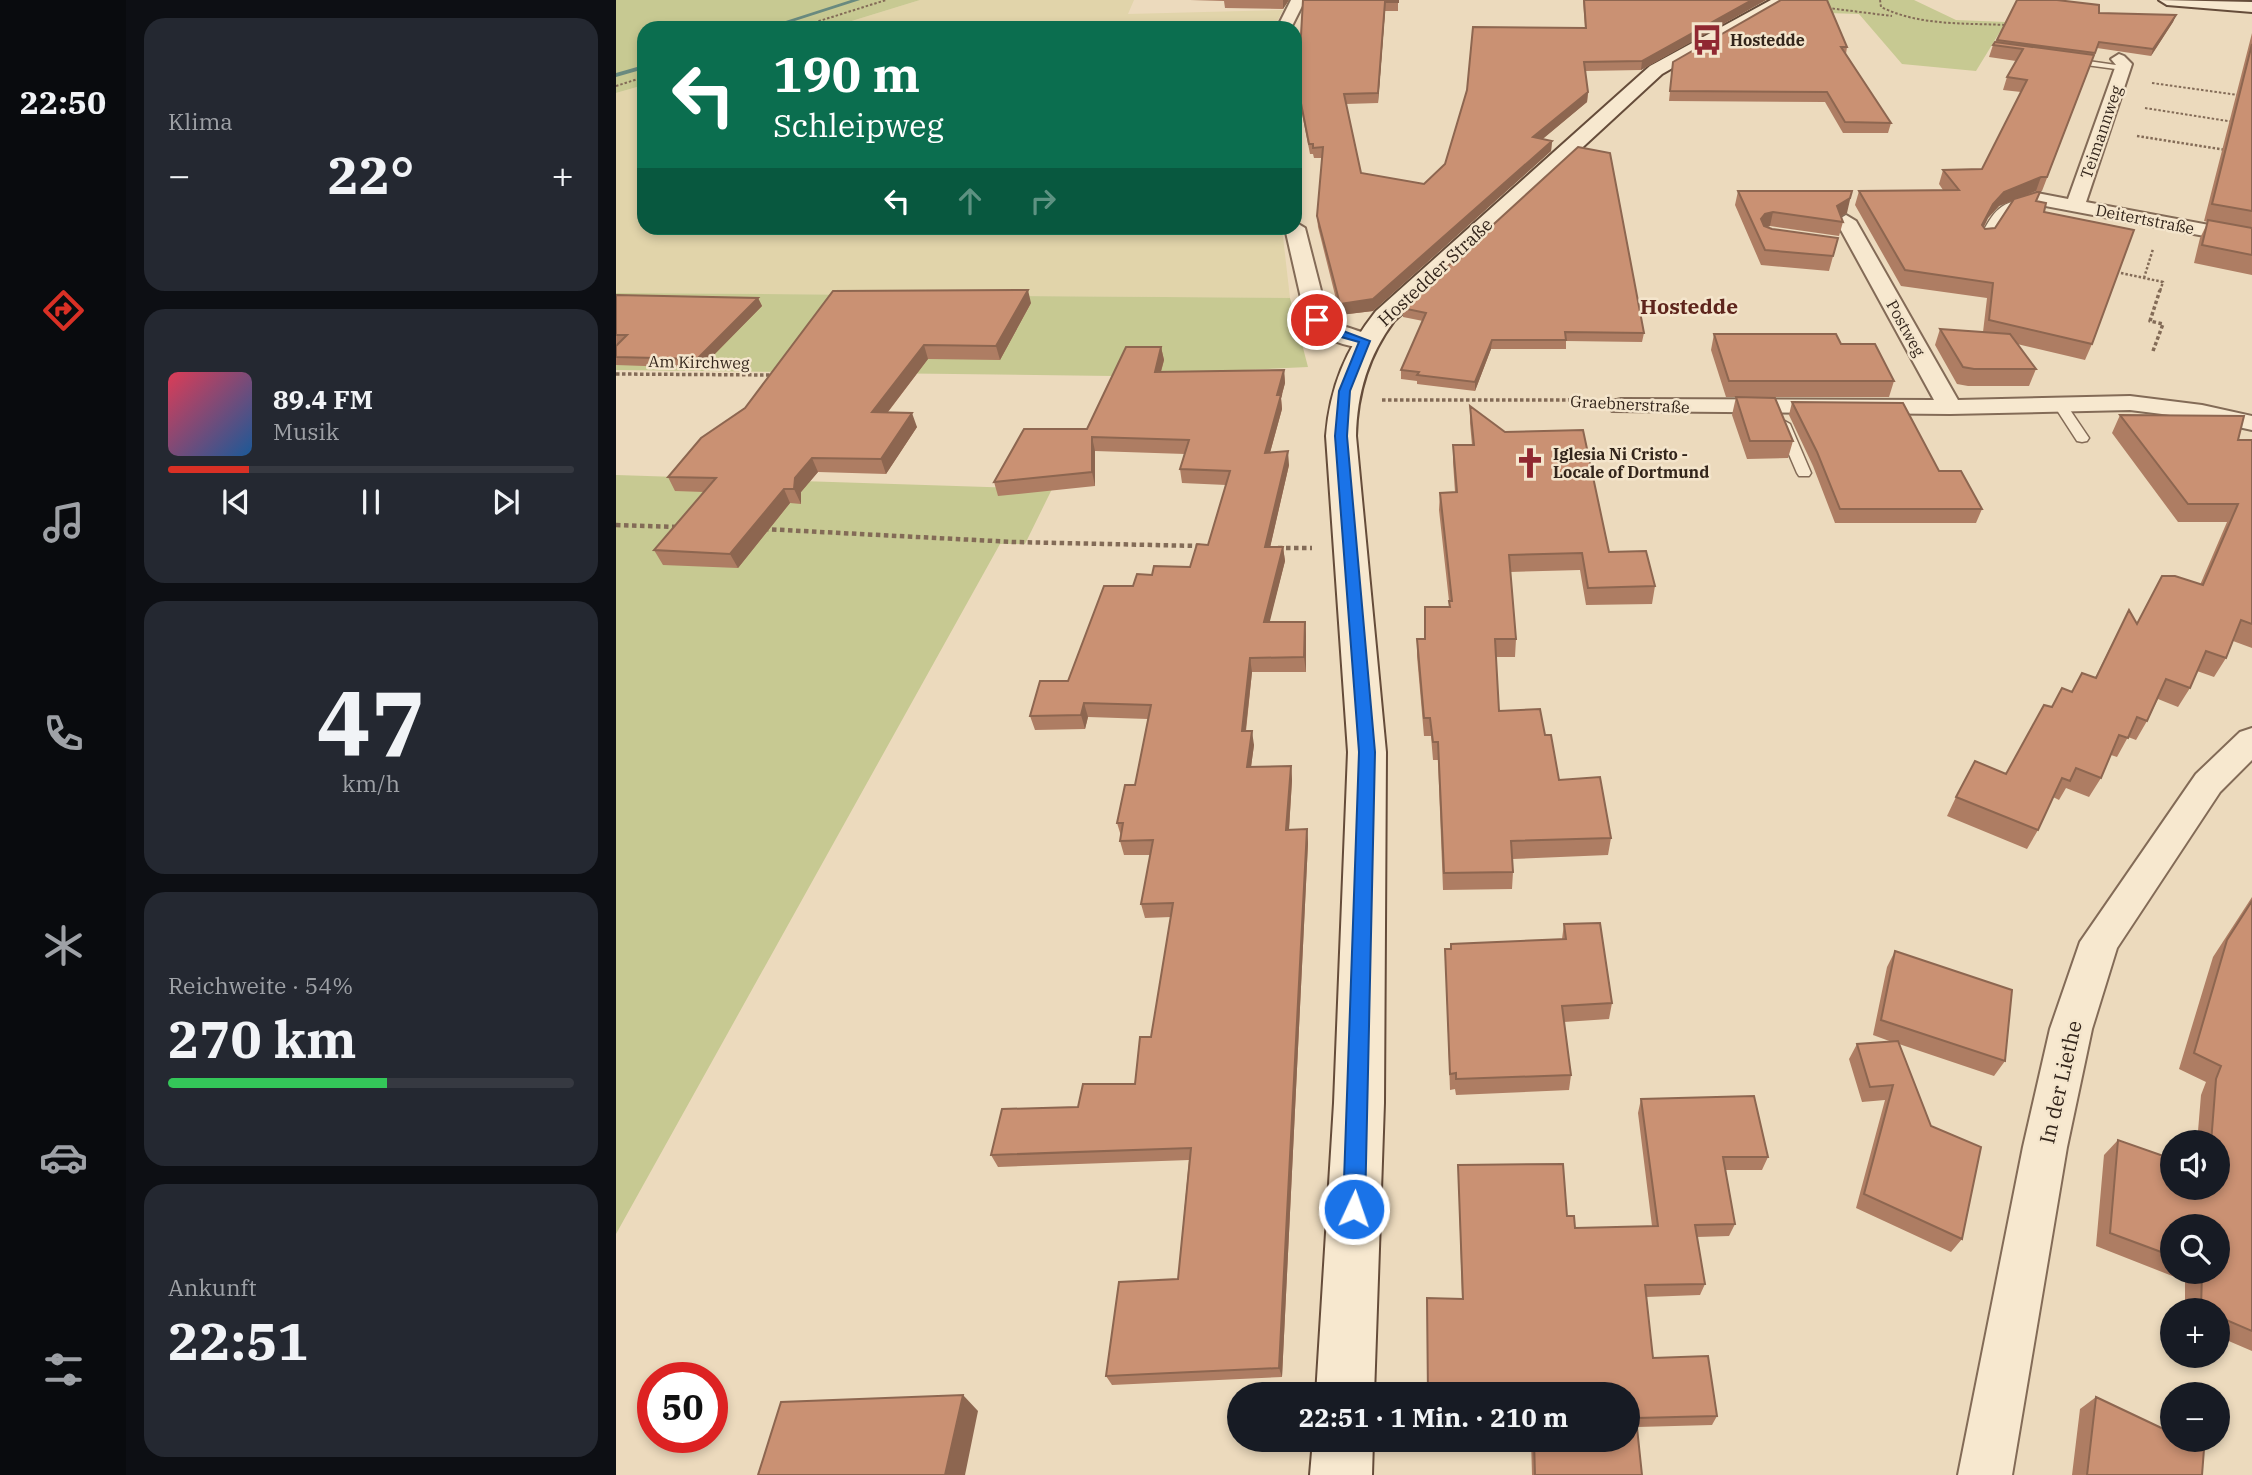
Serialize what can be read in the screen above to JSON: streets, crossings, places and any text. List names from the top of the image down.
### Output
{
  "streets": {
    "main road": ["Hostedder Straße"],
    "street": [
      "Teimannweg",
      "Deitertstraße",
      "Postweg",
      "Graebnerstraße",
      "In der Liethe"
    ],
    "path": ["Am Kirchweg"]
  },
  "crossings": [
    ["Teimannweg", "Deitertstraße"],
    ["Hostedder Straße", "Graebnerstraße"],
    ["Postweg", "Graebnerstraße"]
  ],
  "districts": ["Hostedde"],
  "places": {
    "bus stop": ["Hostedde"],
    "church": ["Iglesia Ni Cristo - Locale of Dortmund"]
  },
  "page": {
    "tabs": "22:50",
    "tile": [
      "Klima",
      ["47", "km/h"],
      ["Reichweite · 54%", "270 km"],
      ["Ankunft", "22:51"]
    ],
    "turn": ["190 m", "Schleipweg"],
    "heat": ["−", "22°", "+"],
    "song": ["89.4 FM", "Musik"],
    "map_buttons": ["+", "−"],
    "limit": "50",
    "trip": "22:51 · 1 Min. · 210 m"
  }
}
